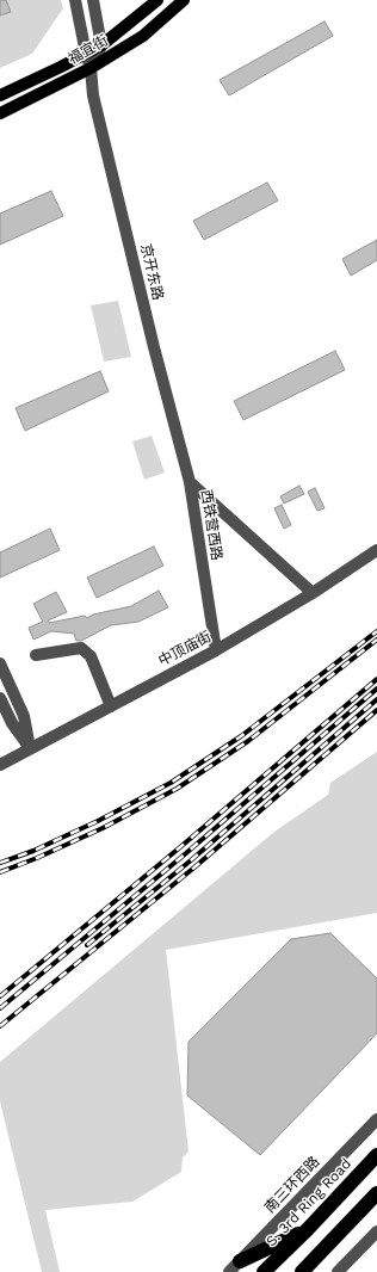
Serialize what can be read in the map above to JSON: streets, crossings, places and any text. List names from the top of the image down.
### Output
{
  "streets": {
    "highway": ["S. 3rd Ring Road"],
    "main road": ["福宜街"],
    "street": [
      "京开东路",
      "西铁营西路",
      "中顶庙街",
      "南三环西路"
    ]
  },
  "crossings": [
    ["福宜街", "京开东路"],
    ["京开东路", "西铁营西路"],
    ["西铁营西路", "中顶庙街"]
  ]
}
